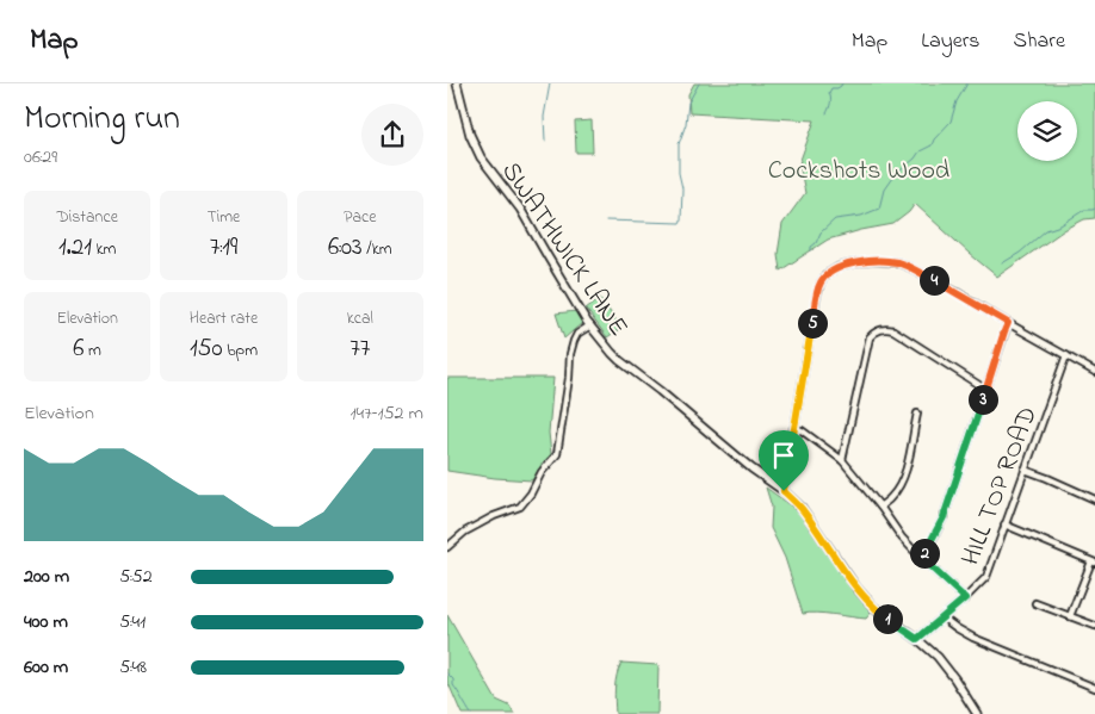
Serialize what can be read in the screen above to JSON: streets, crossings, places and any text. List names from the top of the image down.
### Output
{
  "streets": {
    "street": ["SWATHWICK LANE", "HILL TOP ROAD"]
  },
  "crossings": [
    ["SWATHWICK LANE", "HILL TOP ROAD"]
  ],
  "parks": ["Cockshots Wood"],
  "page": {
    "header": "Map",
    "nav": ["Map", "Layers", "Share"],
    "heading": ["Morning run", "06:29"],
    "stats": [
      ["Distance", "1.21 km"],
      ["Time", "7:19"],
      ["Pace", "6:03 /km"],
      ["Elevation", "6 m"],
      ["Heart rate", "150 bpm"],
      ["kcal", "77"]
    ],
    "pins": [
      "4",
      "5",
      "3",
      "2",
      "1"
    ],
    "chart": ["Elevation", "147–152 m"],
    "list": [
      {
        "name": "200 m",
        "note": "5:52"
      },
      {
        "name": "400 m",
        "note": "5:41"
      },
      {
        "name": "600 m",
        "note": "5:48"
      }
    ]
  }
}
